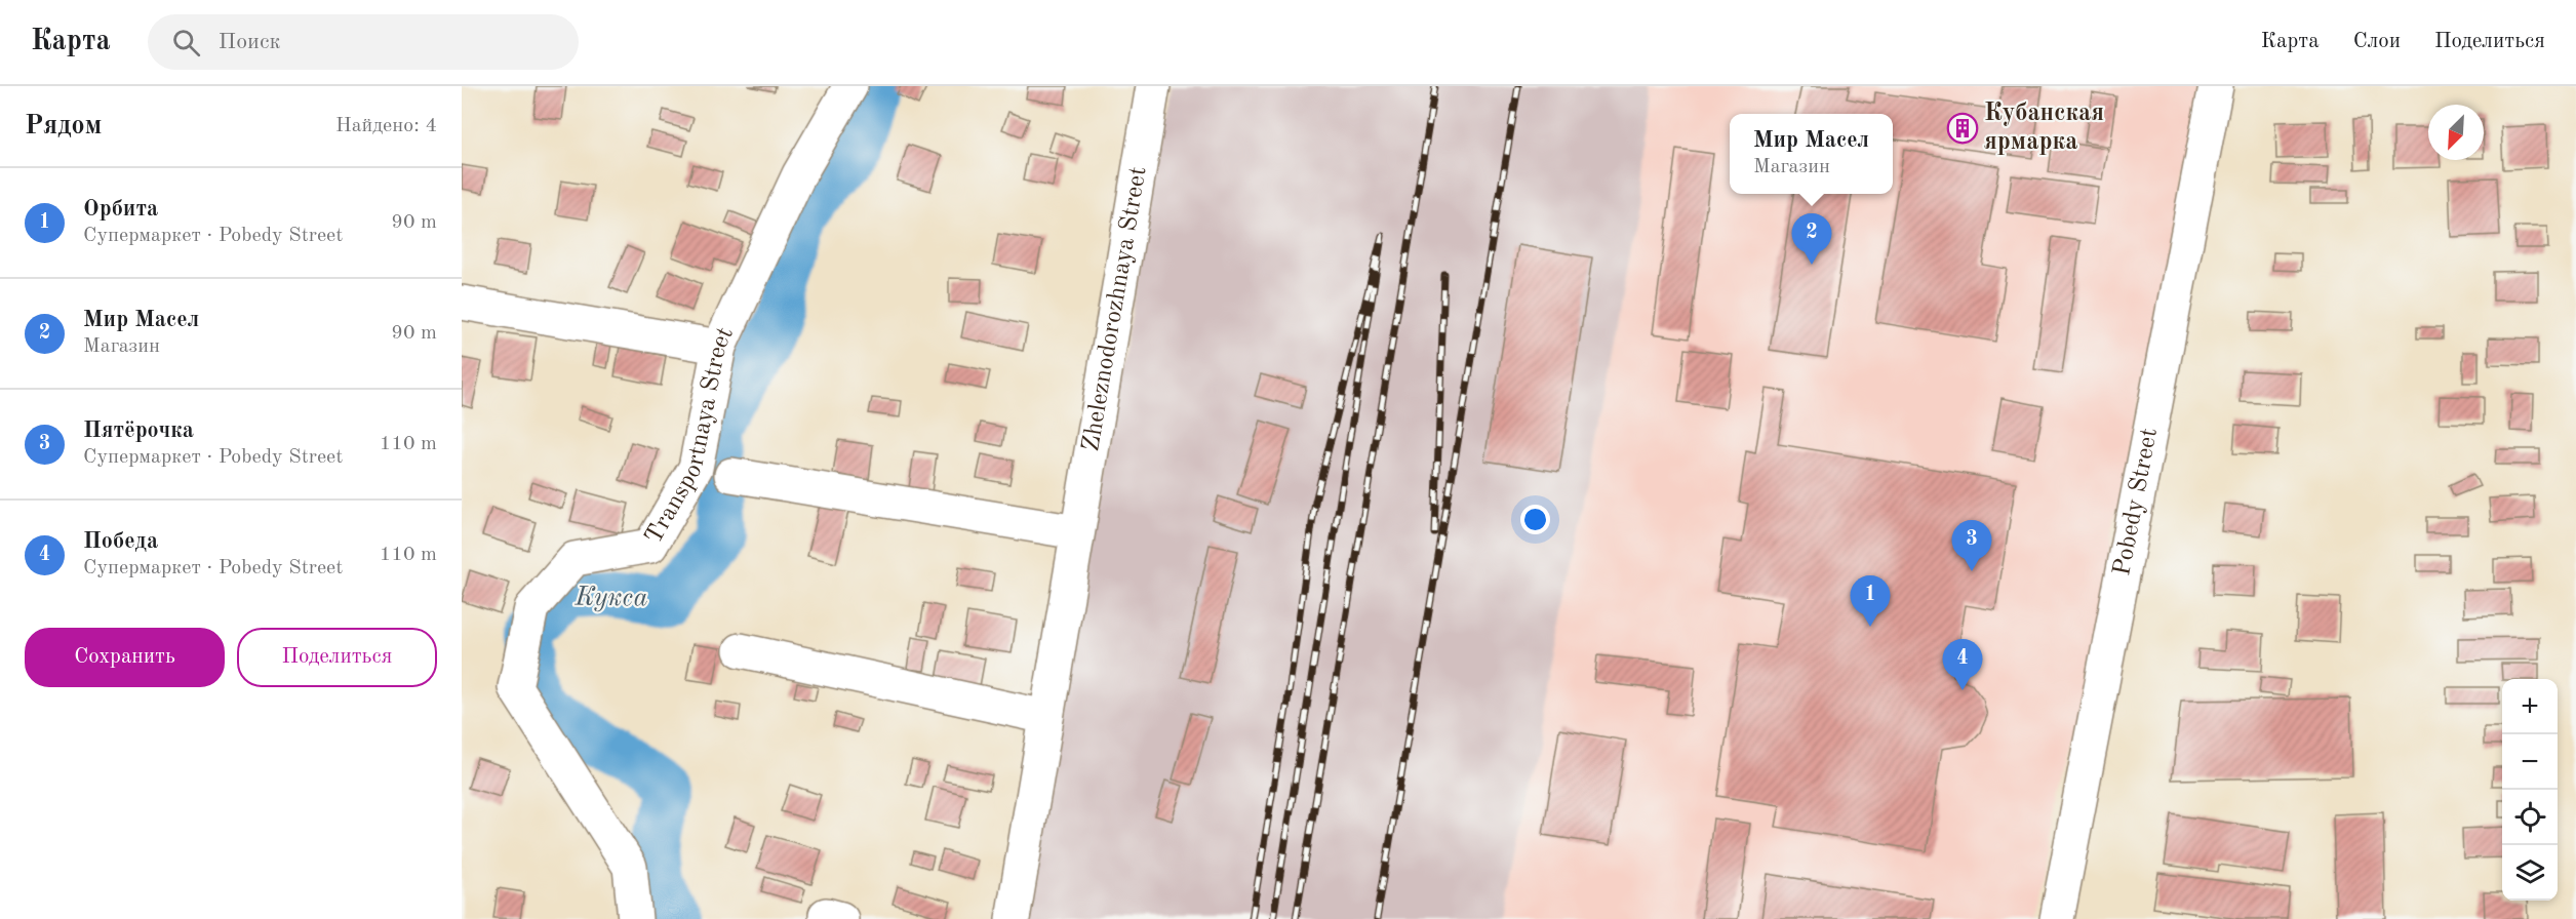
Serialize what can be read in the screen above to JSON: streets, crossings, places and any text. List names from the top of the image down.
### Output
{
  "streets": {
    "street": ["Zheleznodorozhnaya Street", "Transportnaya Street", "Pobedy Street"]
  },
  "water": ["Кукса"],
  "places": {
    "building": ["Кубанская ярмарка"]
  },
  "north": "bottom left",
  "page": {
    "header": "Карта",
    "search": "Поиск",
    "nav": ["Карта", "Слои", "Поделиться"],
    "heading": ["Рядом", "Найдено: 4"],
    "popup": ["Мир Масел", "Магазин"],
    "list": [
      {
        "mark": "1",
        "name": "Орбита",
        "note": "Супермаркет · Pobedy Street",
        "value": "90 m"
      },
      {
        "mark": "2",
        "name": "Мир Масел",
        "note": "Магазин",
        "value": "90 m"
      },
      {
        "mark": "3",
        "name": "Пятёрочка",
        "note": "Супермаркет · Pobedy Street",
        "value": "110 m"
      },
      {
        "mark": "4",
        "name": "Победа",
        "note": "Супермаркет · Pobedy Street",
        "value": "110 m"
      }
    ],
    "pins": [
      "2",
      "3",
      "1",
      "4"
    ],
    "buttons": ["Сохранить", "Поделиться"],
    "map_buttons": ["+", "−"]
  }
}
